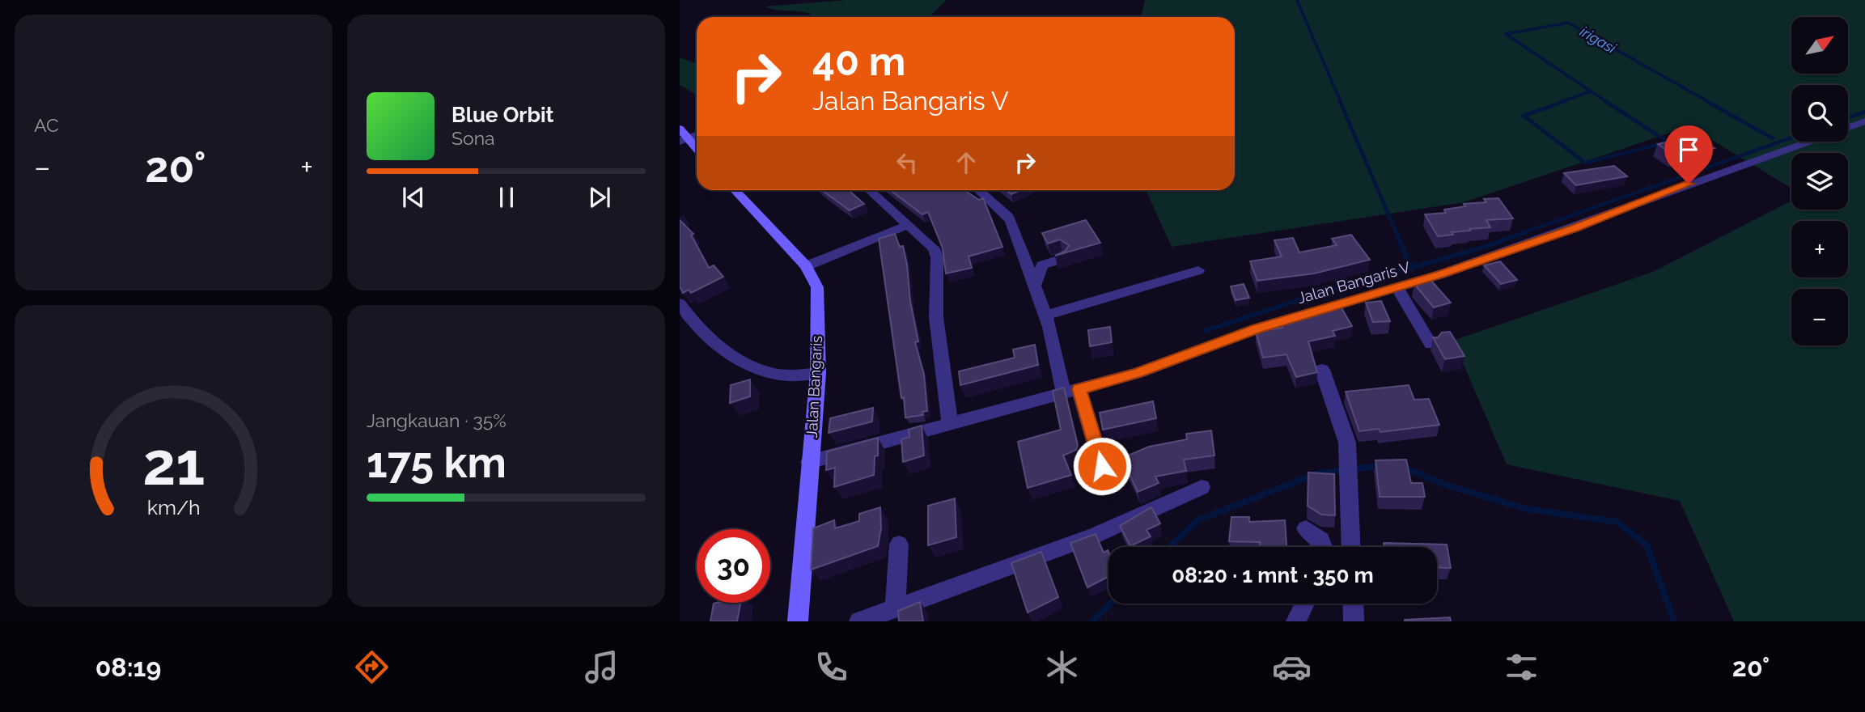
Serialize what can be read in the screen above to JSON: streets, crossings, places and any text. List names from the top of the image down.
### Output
{
  "streets": {
    "street": ["Jalan Bangaris V", "Jalan Bangaris"]
  },
  "crossings": [
    ["Jalan Bangaris V", "Jalan Bangaris"]
  ],
  "water": ["irigasi"],
  "north": "top right",
  "page": {
    "tile": [
      "AC",
      ["Jangkauan · 35%", "175 km"]
    ],
    "map_buttons": ["+", "−"],
    "turn": ["40 m", "Jalan Bangaris V"],
    "song": ["Blue Orbit", "Sona"],
    "heat": ["−", "20°", "+"],
    "limit": "30",
    "trip": "08:20 · 1 mnt · 350 m",
    "tabs": ["08:19", "20°"],
    "gauge": ["21", "km/h"]
  }
}
